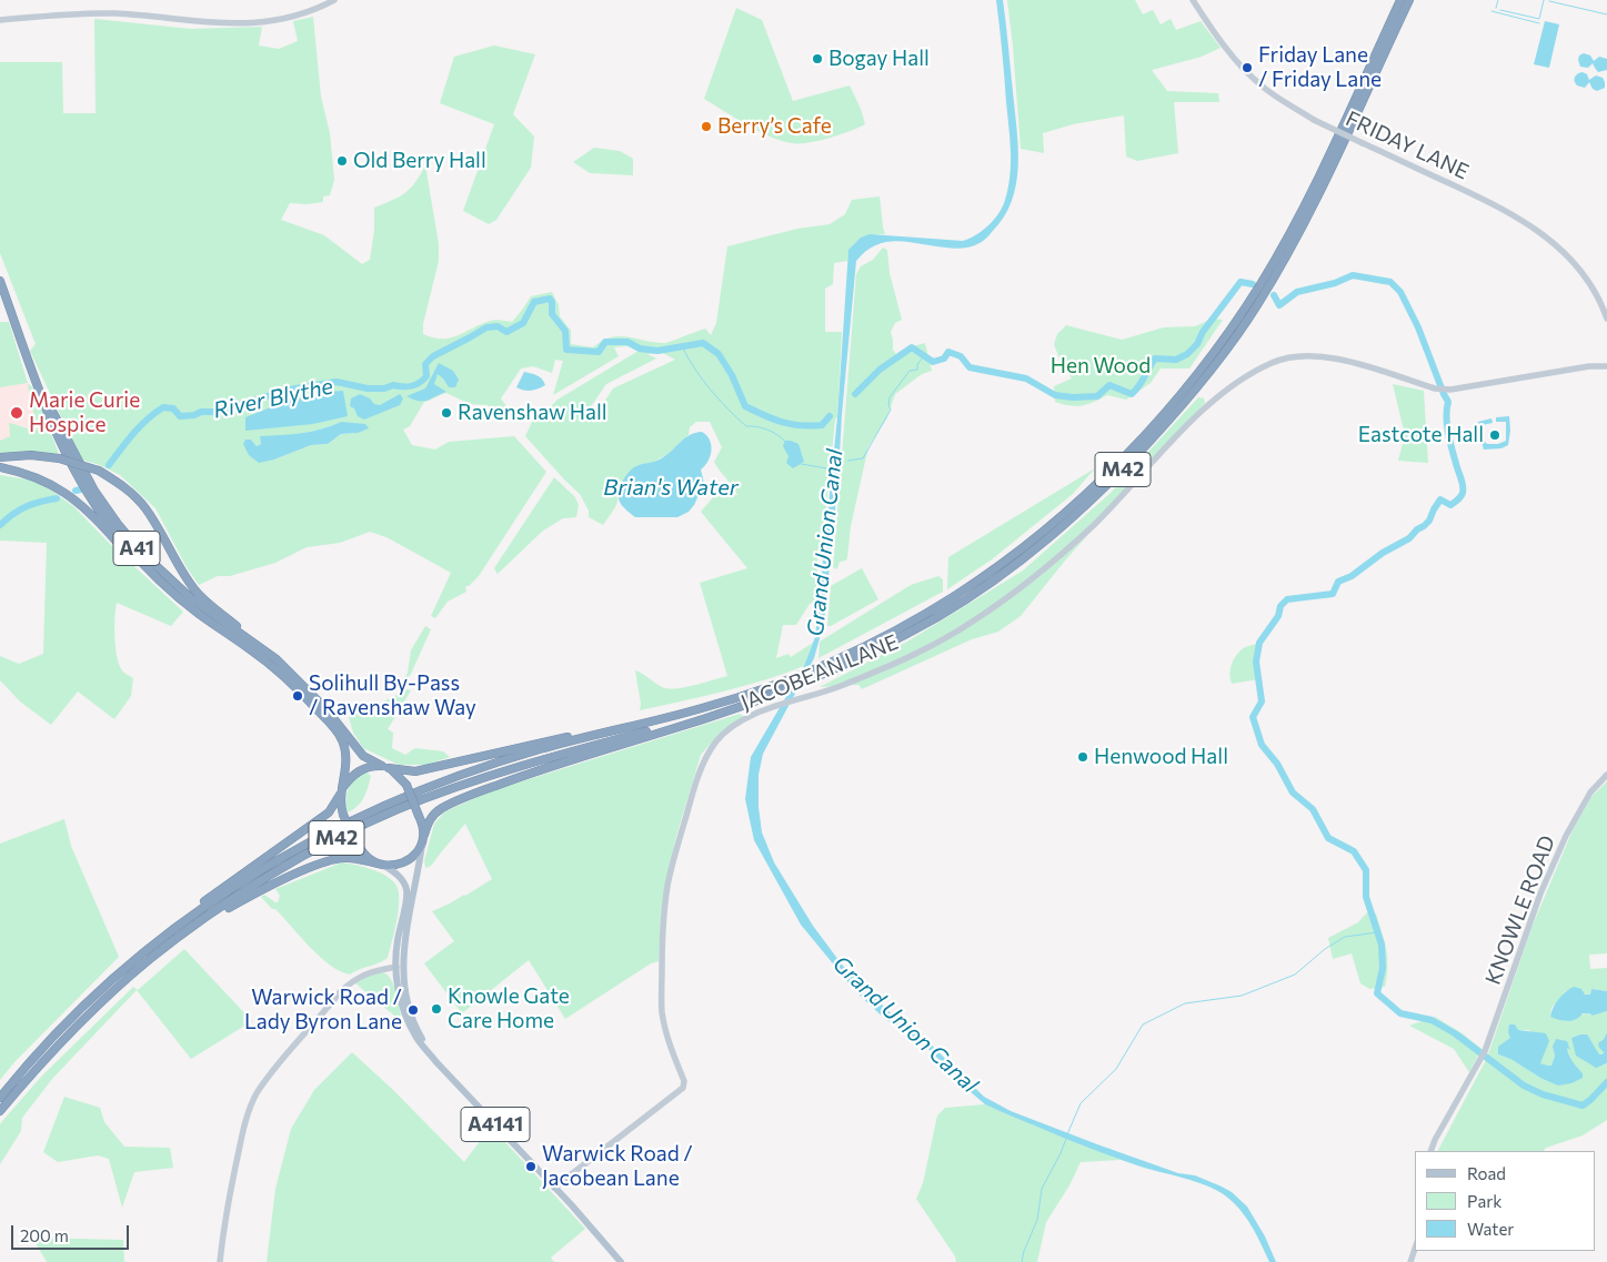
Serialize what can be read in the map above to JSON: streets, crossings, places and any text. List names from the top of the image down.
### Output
{
  "streets": {
    "highway": ["M42", "A41"],
    "main road": ["A4141"],
    "street": ["FRIDAY LANE", "JACOBEAN LANE", "KNOWLE ROAD"]
  },
  "crossings": [
    ["A41", "A4141"],
    ["JACOBEAN LANE", "A4141"]
  ],
  "water": ["River Blythe", "Brian's Water", "Grand Union Canal"],
  "parks": ["Hen Wood"],
  "places": [
    "Bogay Hall",
    "Friday Lane / Friday Lane",
    "Berry’s Cafe",
    "Old Berry Hall",
    "Marie Curie Hospice",
    "Ravenshaw Hall",
    "Eastcote Hall",
    "Solihull By-Pass / Ravenshaw Way",
    "Henwood Hall",
    "Knowle Gate Care Home",
    "Warwick Road / Lady Byron Lane",
    "Warwick Road / Jacobean Lane"
  ],
  "legend": ["Road", "Park", "Water"],
  "scale_bar": "200 m"
}
